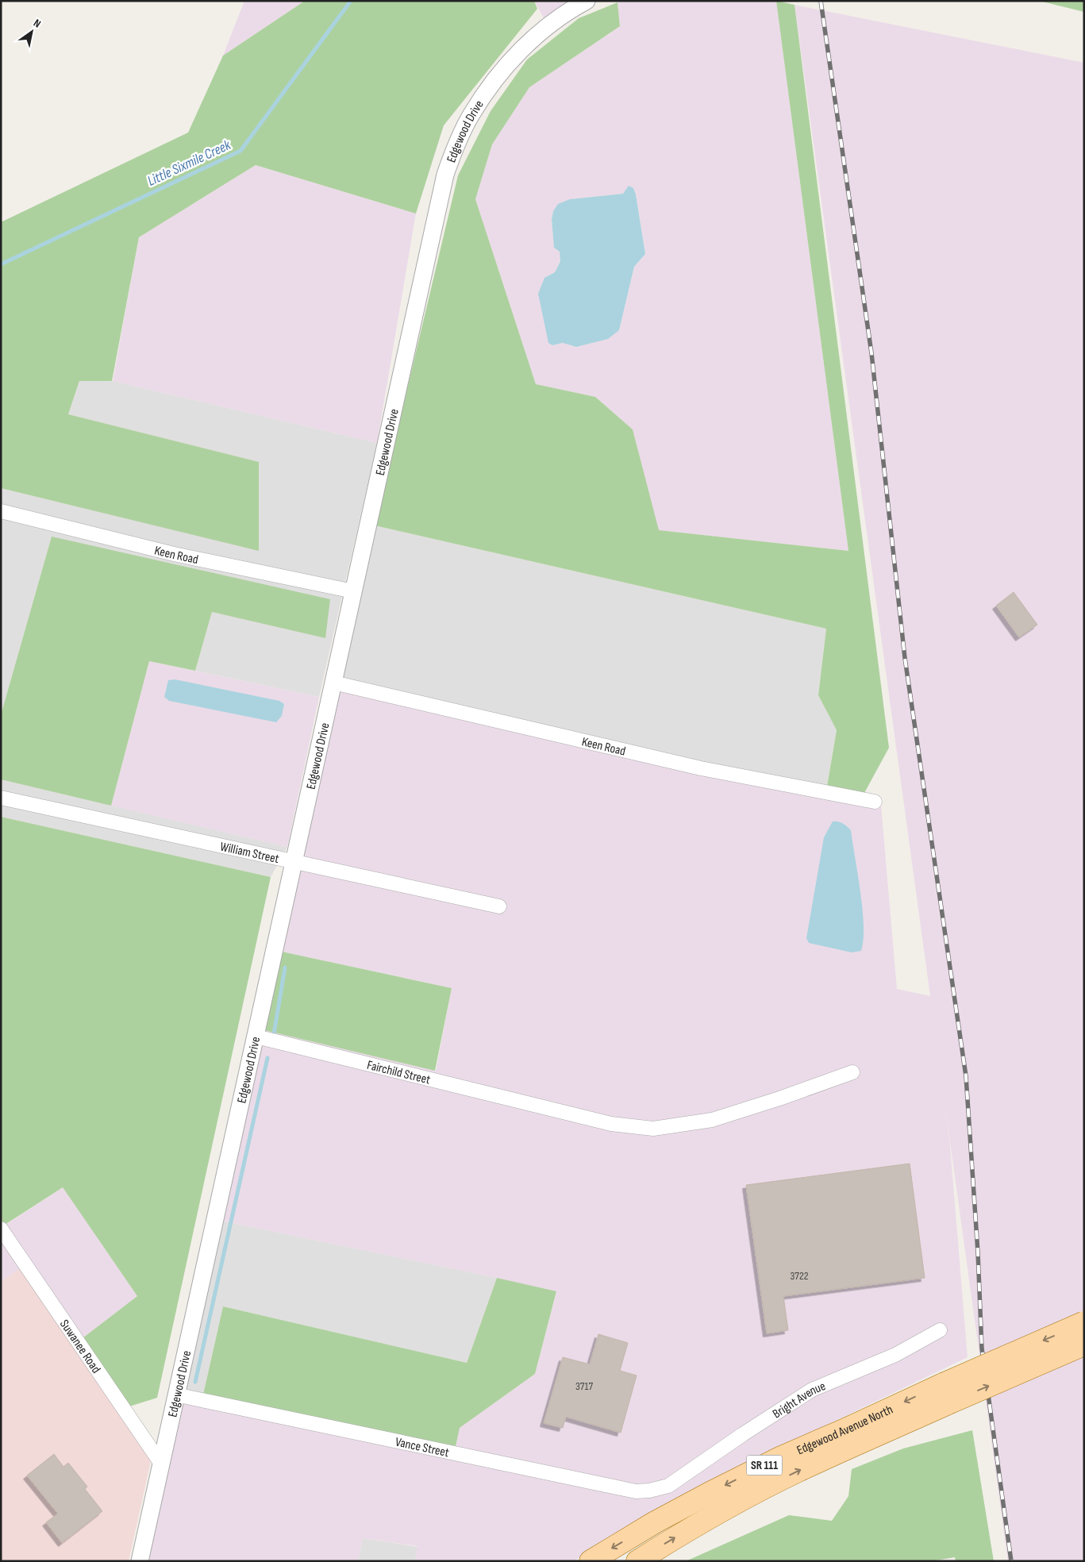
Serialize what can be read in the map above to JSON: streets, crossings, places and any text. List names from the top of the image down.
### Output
{
  "streets": {
    "main road": ["Edgewood Avenue North", "SR 111"],
    "street": [
      "Edgewood Drive",
      "Keen Road",
      "William Street",
      "Fairchild Street",
      "Suwanee Road",
      "Bright Avenue",
      "Vance Street"
    ]
  },
  "crossings": [
    ["Edgewood Drive", "Keen Road"],
    ["Edgewood Drive", "William Street"],
    ["Edgewood Drive", "Fairchild Street"],
    ["Edgewood Drive", "Suwanee Road"],
    ["Edgewood Drive", "Vance Street"],
    ["Bright Avenue", "Vance Street"]
  ],
  "water": ["Little Sixmile Creek"],
  "house_numbers": ["3722", "3717"],
  "north": "top right"
}
